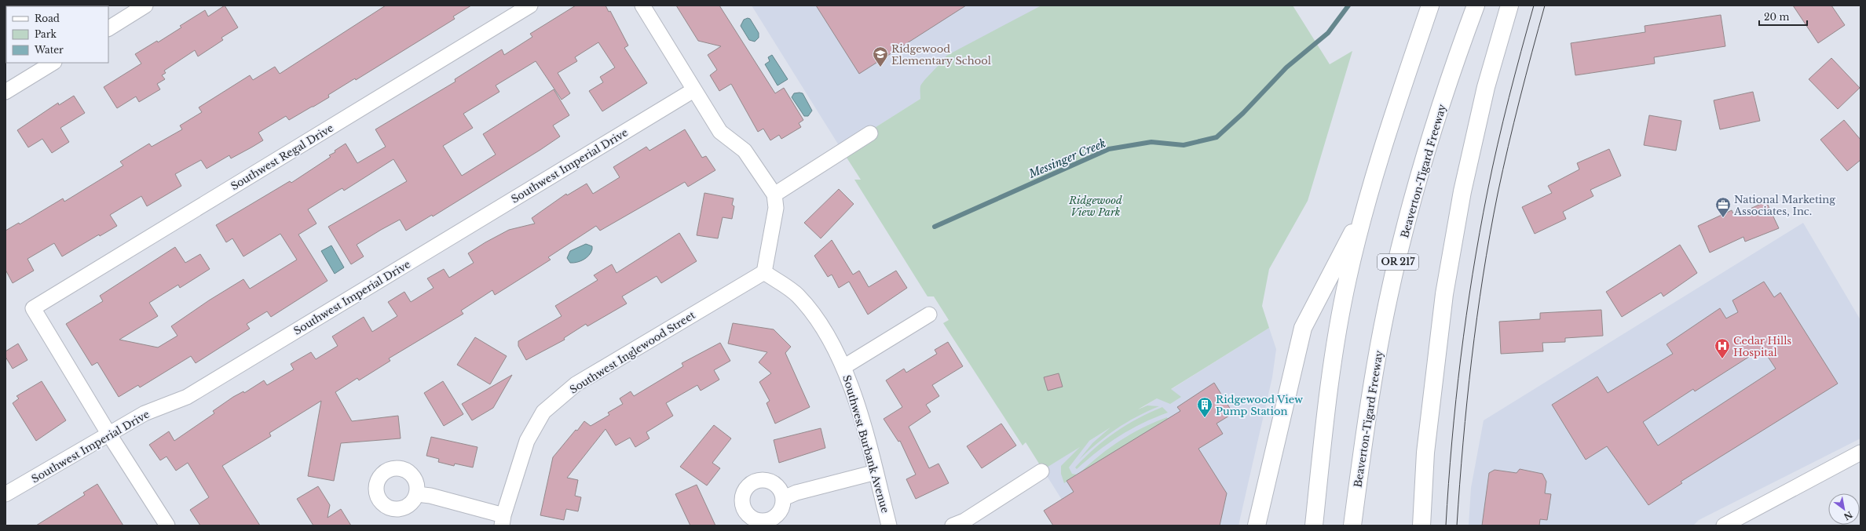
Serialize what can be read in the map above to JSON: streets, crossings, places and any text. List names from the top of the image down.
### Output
{
  "streets": {
    "highway": ["Beaverton-Tigard Freeway", "OR 217"],
    "street": [
      "Southwest Regal Drive",
      "Southwest Imperial Drive",
      "Southwest Inglewood Street",
      "Southwest Burbank Avenue"
    ]
  },
  "crossings": [
    ["Southwest Regal Drive", "Southwest Imperial Drive"],
    ["Southwest Inglewood Street", "Southwest Burbank Avenue"]
  ],
  "water": ["Messinger Creek"],
  "parks": ["Ridgewood View Park"],
  "places": {
    "school or university": ["Ridgewood Elementary School"],
    "office": ["National Marketing Associates, Inc."],
    "hospital": ["Cedar Hills Hospital"],
    "building": ["Ridgewood View Pump Station"]
  },
  "legend": ["Road", "Park", "Water"],
  "scale_bar": "20 m",
  "north": "bottom right"
}
